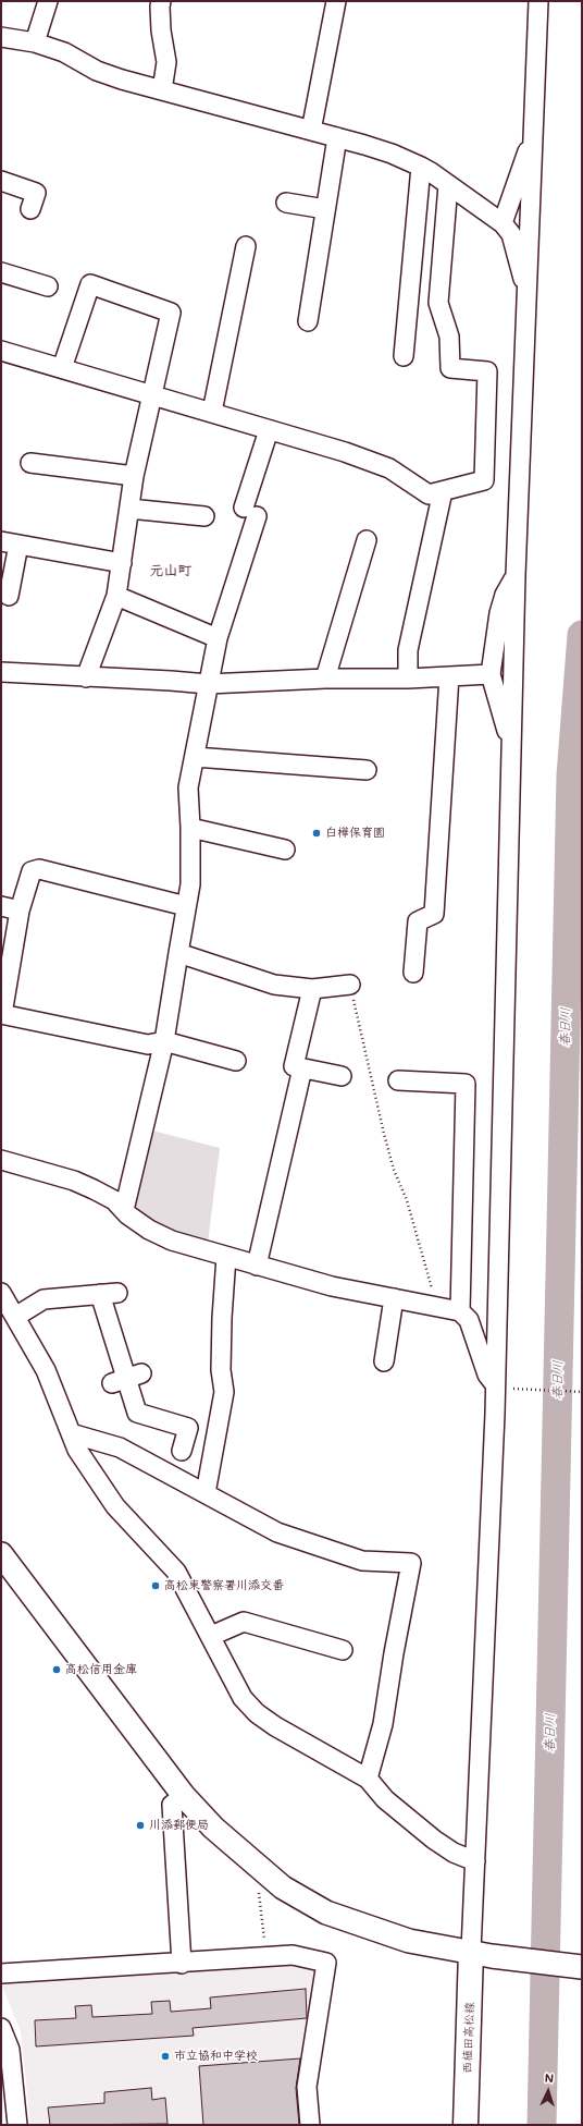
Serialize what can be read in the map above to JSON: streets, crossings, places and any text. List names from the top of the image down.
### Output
{
  "streets": {
    "main road": ["西植田高松線"]
  },
  "districts": ["元山町"],
  "water": ["春日川"],
  "places": [
    "白樺保育園",
    "高松東警察署川添交番",
    "高松信用金庫",
    "川添郵便局",
    "市立協和中学校"
  ],
  "north": "top"
}
